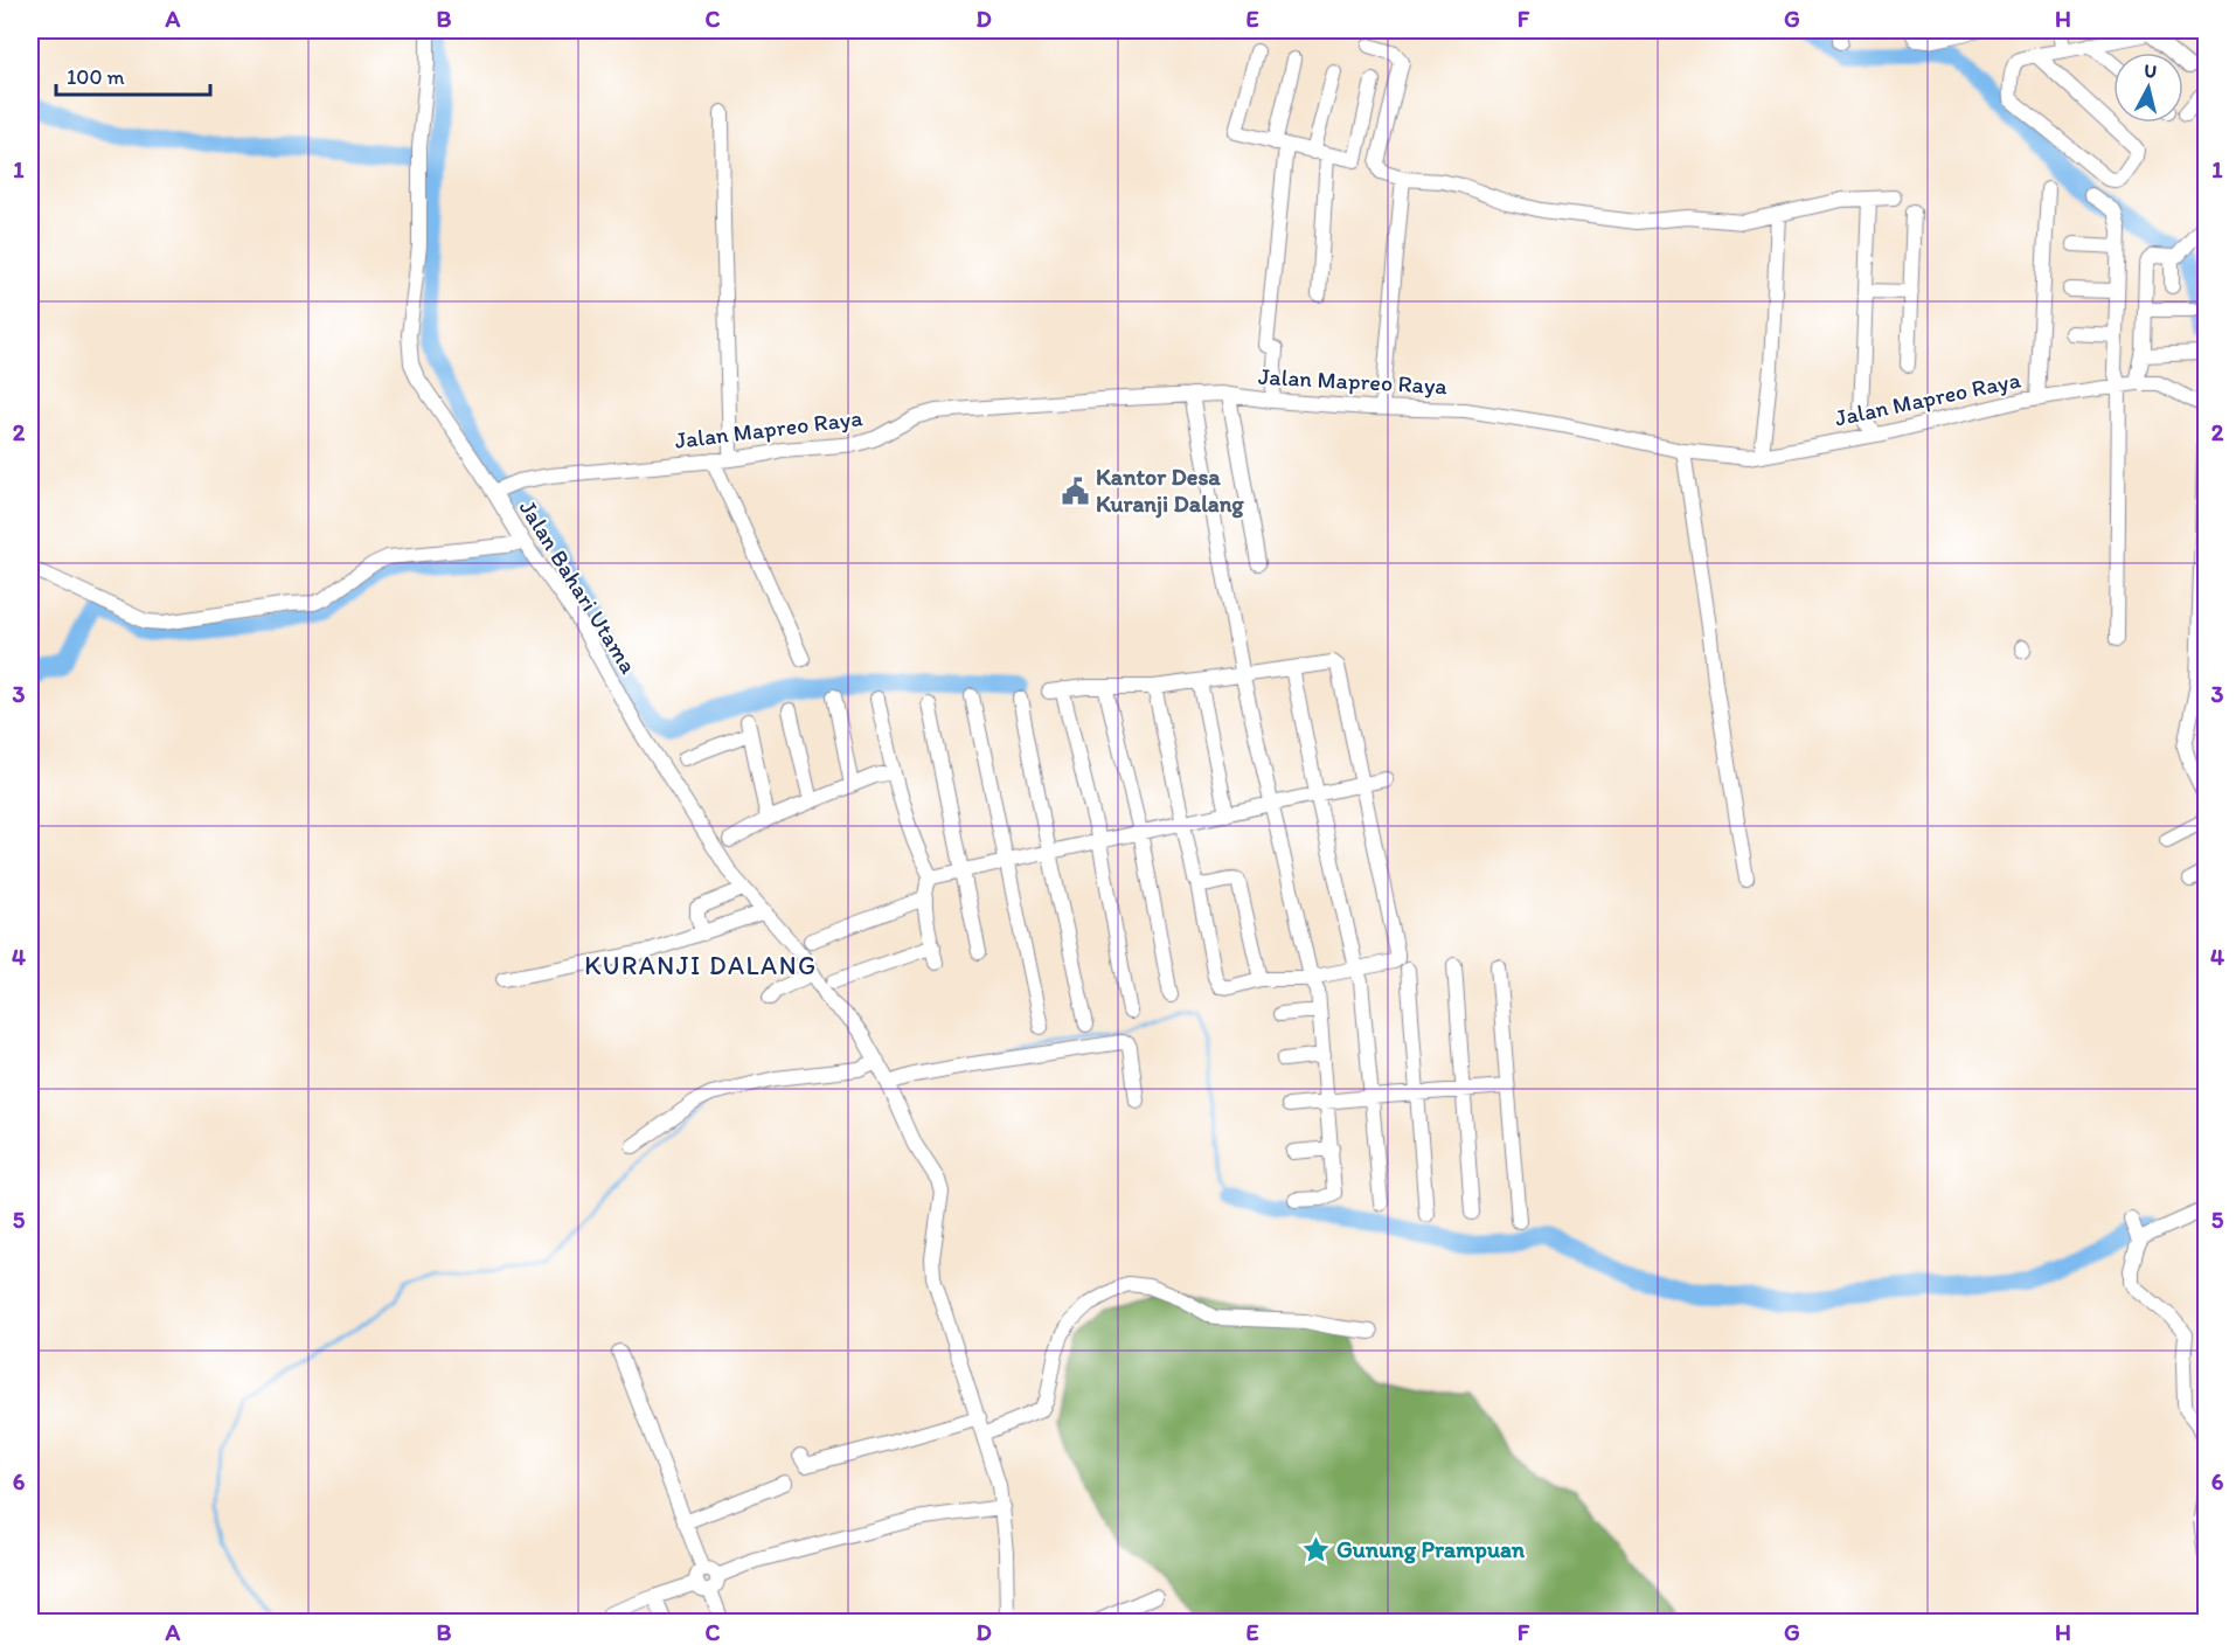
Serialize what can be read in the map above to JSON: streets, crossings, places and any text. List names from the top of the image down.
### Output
{
  "streets": {
    "street": ["Jalan Mapreo Raya", "Jalan Bahari Utama"]
  },
  "crossings": [
    ["Jalan Mapreo Raya", "Jalan Bahari Utama"]
  ],
  "districts": ["KURANJI DALANG"],
  "places": {
    "public building": ["Kantor Desa Kuranji Dalang"],
    "place": ["Gunung Prampuan"]
  },
  "scale_bar": "100 m",
  "north": "top",
  "grid": {
    "columns": [
      "A",
      "B",
      "C",
      "D",
      "E",
      "F",
      "G",
      "H"
    ],
    "rows": [
      "1",
      "2",
      "3",
      "4",
      "5",
      "6"
    ]
  }
}
